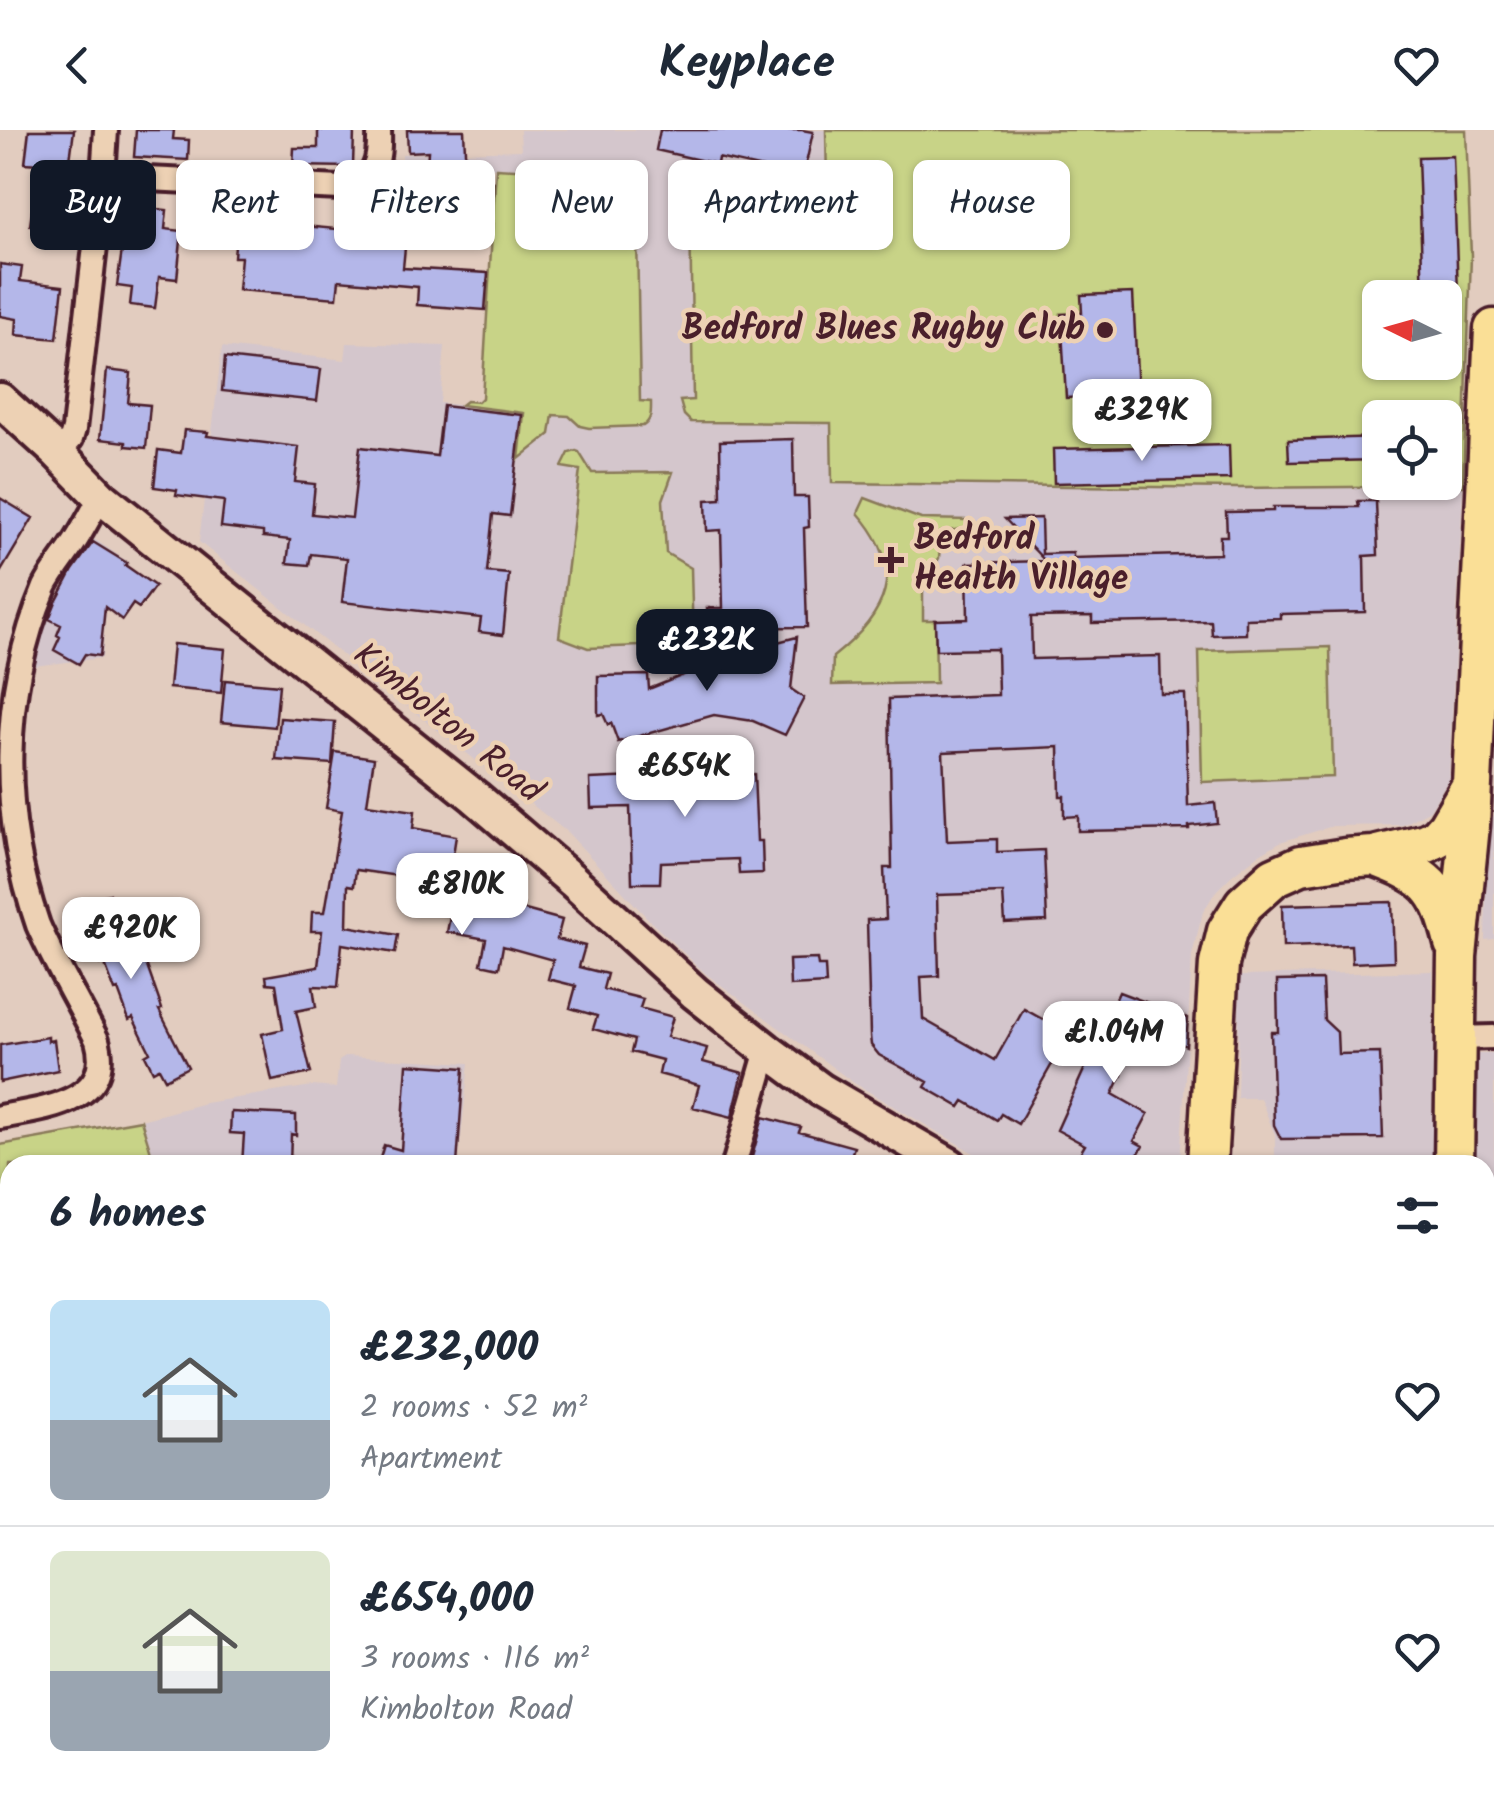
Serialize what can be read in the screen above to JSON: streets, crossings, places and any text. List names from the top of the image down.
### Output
{
  "streets": {
    "main road": ["Kimbolton Road"]
  },
  "places": {
    "other": ["Bedford Blues Rugby Club"],
    "health": ["Bedford Health Village"]
  },
  "north": "left",
  "page": {
    "header": "Keyplace",
    "chip": [
      "Buy",
      "Rent",
      "Filters",
      "New",
      "Apartment",
      "House"
    ],
    "price": [
      "£329K",
      "£232K",
      "£654K",
      "£810K",
      "£920K",
      "£1.04M"
    ],
    "heading": "6 homes",
    "list": [
      {
        "name": "£232,000",
        "note": "2 rooms · 52 m² · Apartment"
      },
      {
        "name": "£654,000",
        "note": "3 rooms · 116 m² · Kimbolton Road"
      }
    ]
  }
}
